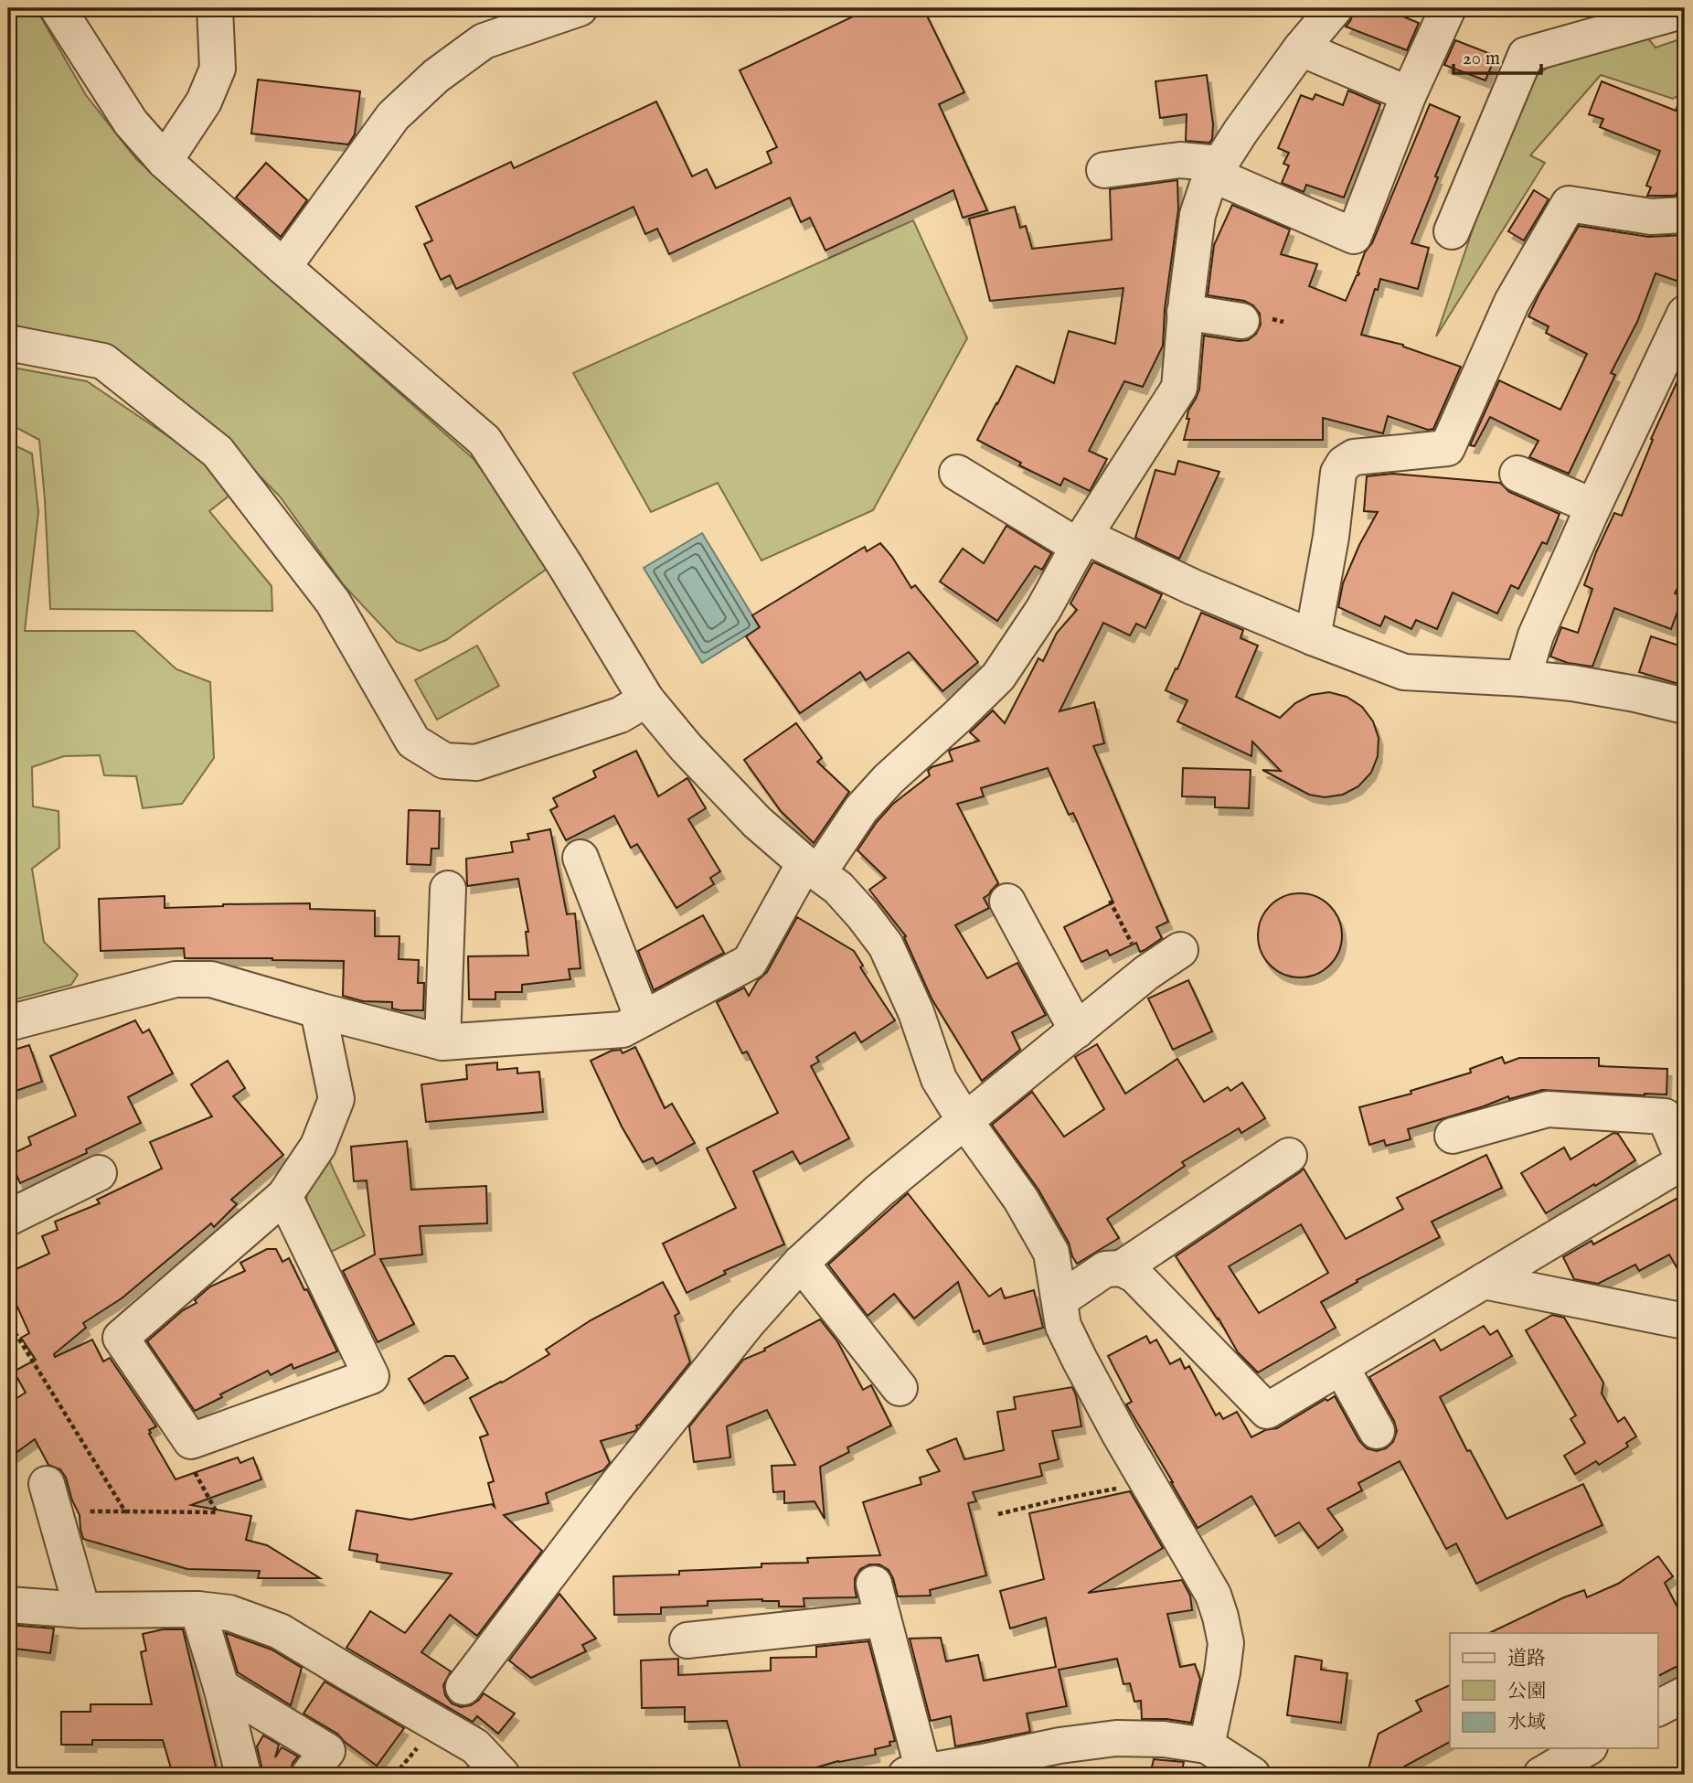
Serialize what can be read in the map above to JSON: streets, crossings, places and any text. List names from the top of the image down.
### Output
{
  "legend": ["道路", "公園", "水域"],
  "scale_bar": "20 m"
}
